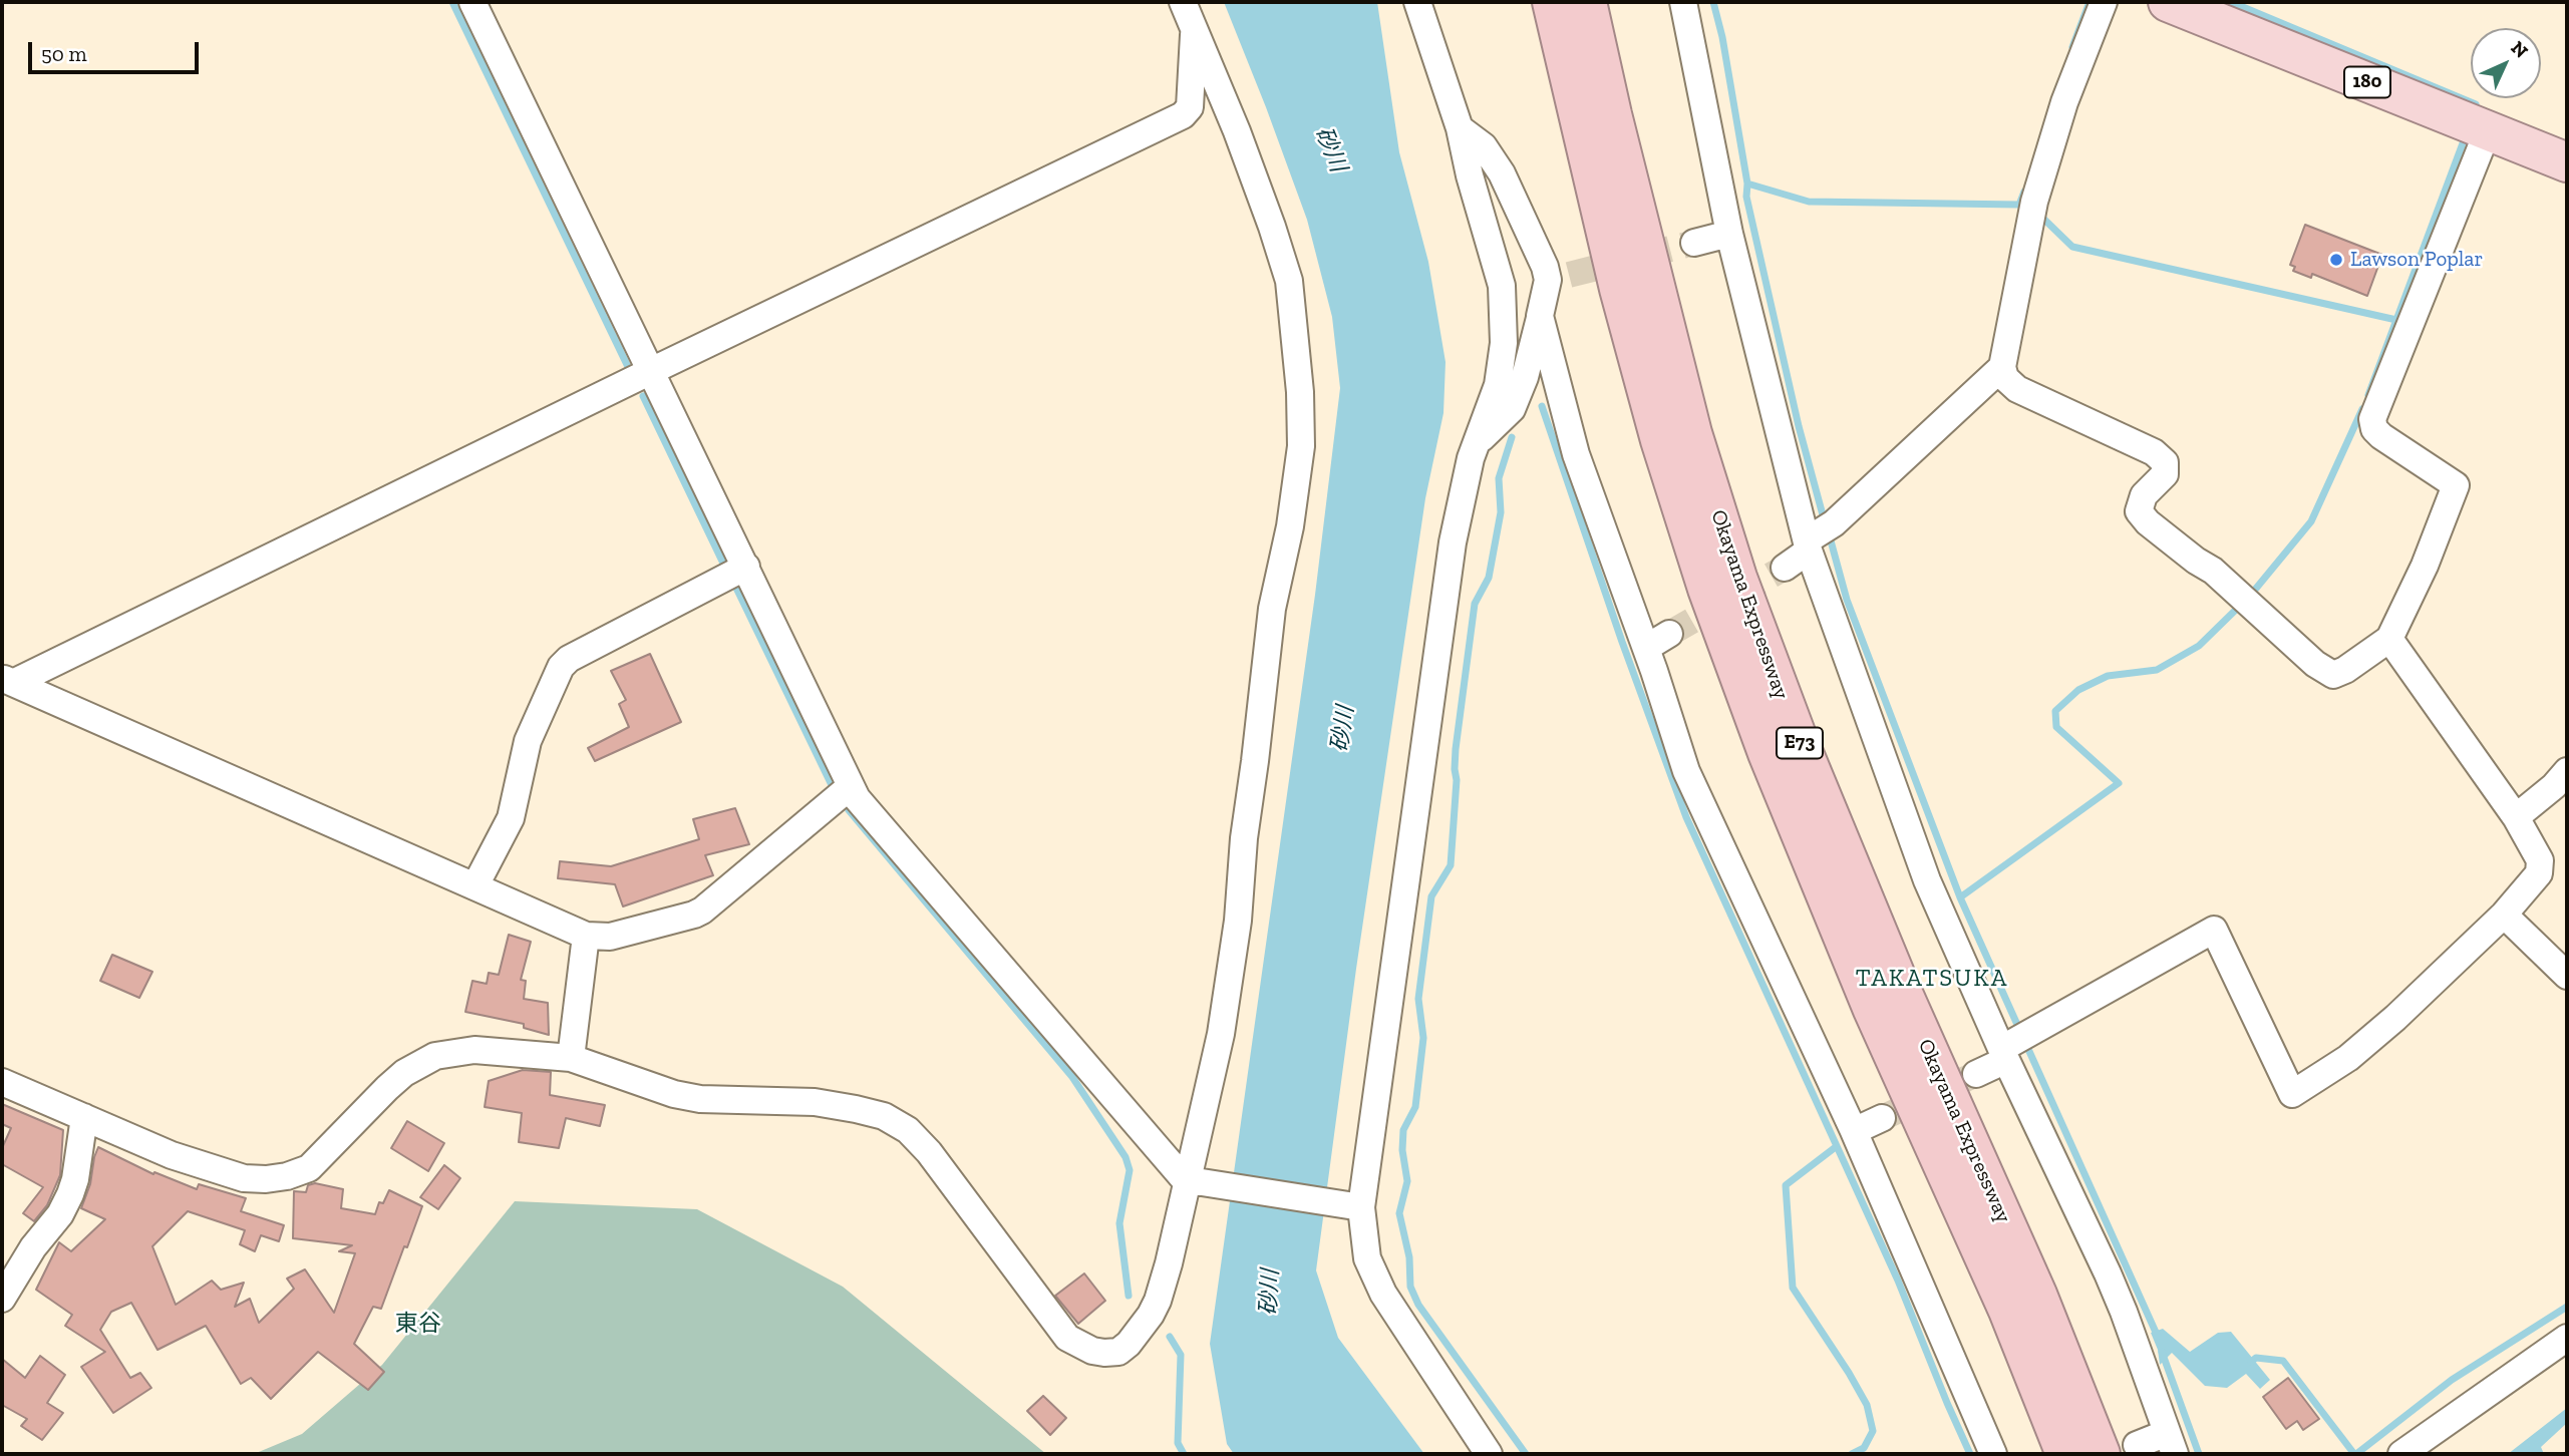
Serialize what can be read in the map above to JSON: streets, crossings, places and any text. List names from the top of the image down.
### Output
{
  "streets": {
    "highway": ["180", "Okayama Expressway", "E73"]
  },
  "districts": ["TAKATSUKA", "東谷"],
  "water": ["砂川"],
  "places": ["Lawson Poplar"],
  "scale_bar": "50 m",
  "north": "top right"
}
